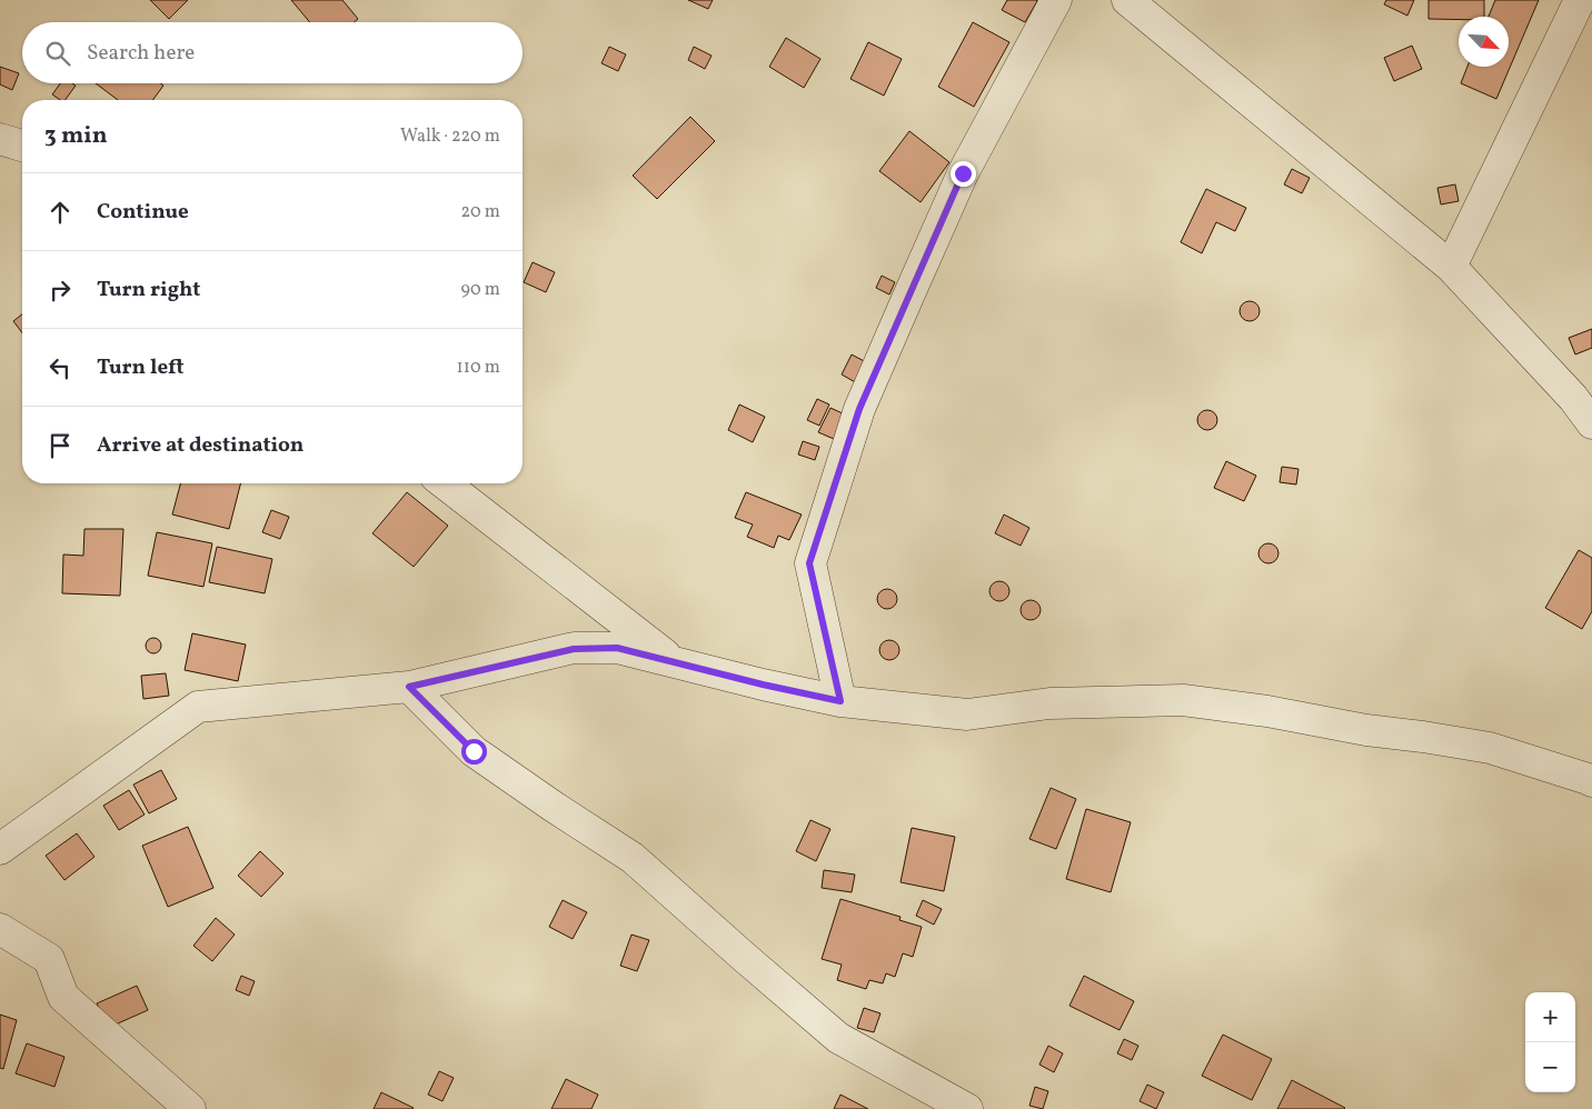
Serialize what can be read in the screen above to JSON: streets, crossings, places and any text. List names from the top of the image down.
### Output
{
  "north": "bottom right",
  "page": {
    "search": "Search here",
    "heading": ["3 min", "Walk · 220 m"],
    "list": [
      ["Continue", "20 m"],
      ["Turn right", "90 m"],
      ["Turn left", "110 m"],
      "Arrive at destination"
    ],
    "map_buttons": ["+", "−"]
  }
}
